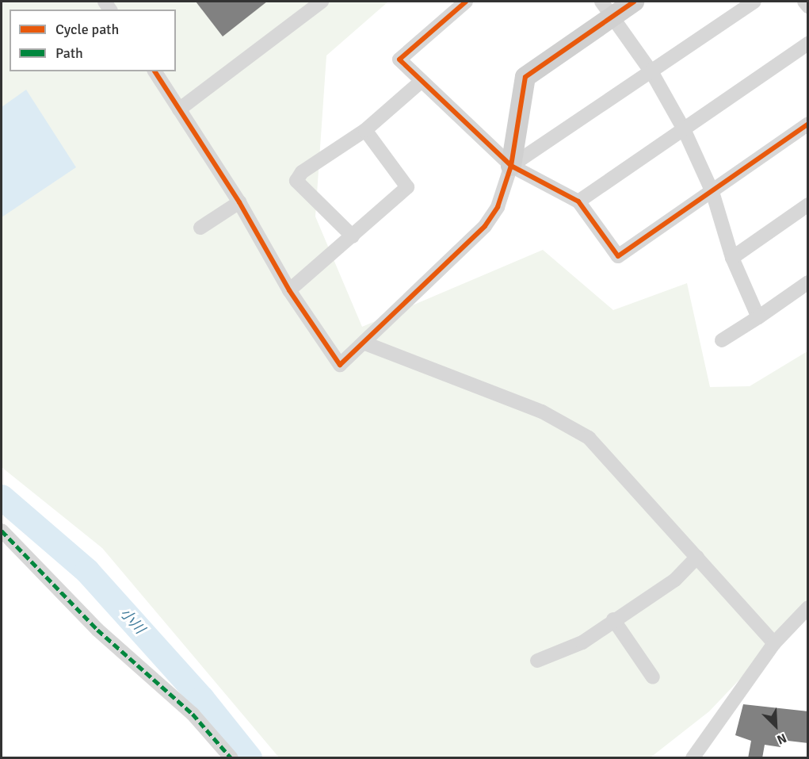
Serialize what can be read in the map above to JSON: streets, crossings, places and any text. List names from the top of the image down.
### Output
{
  "water": ["小川"],
  "legend": ["Cycle path", "Path"],
  "north": "bottom right"
}
